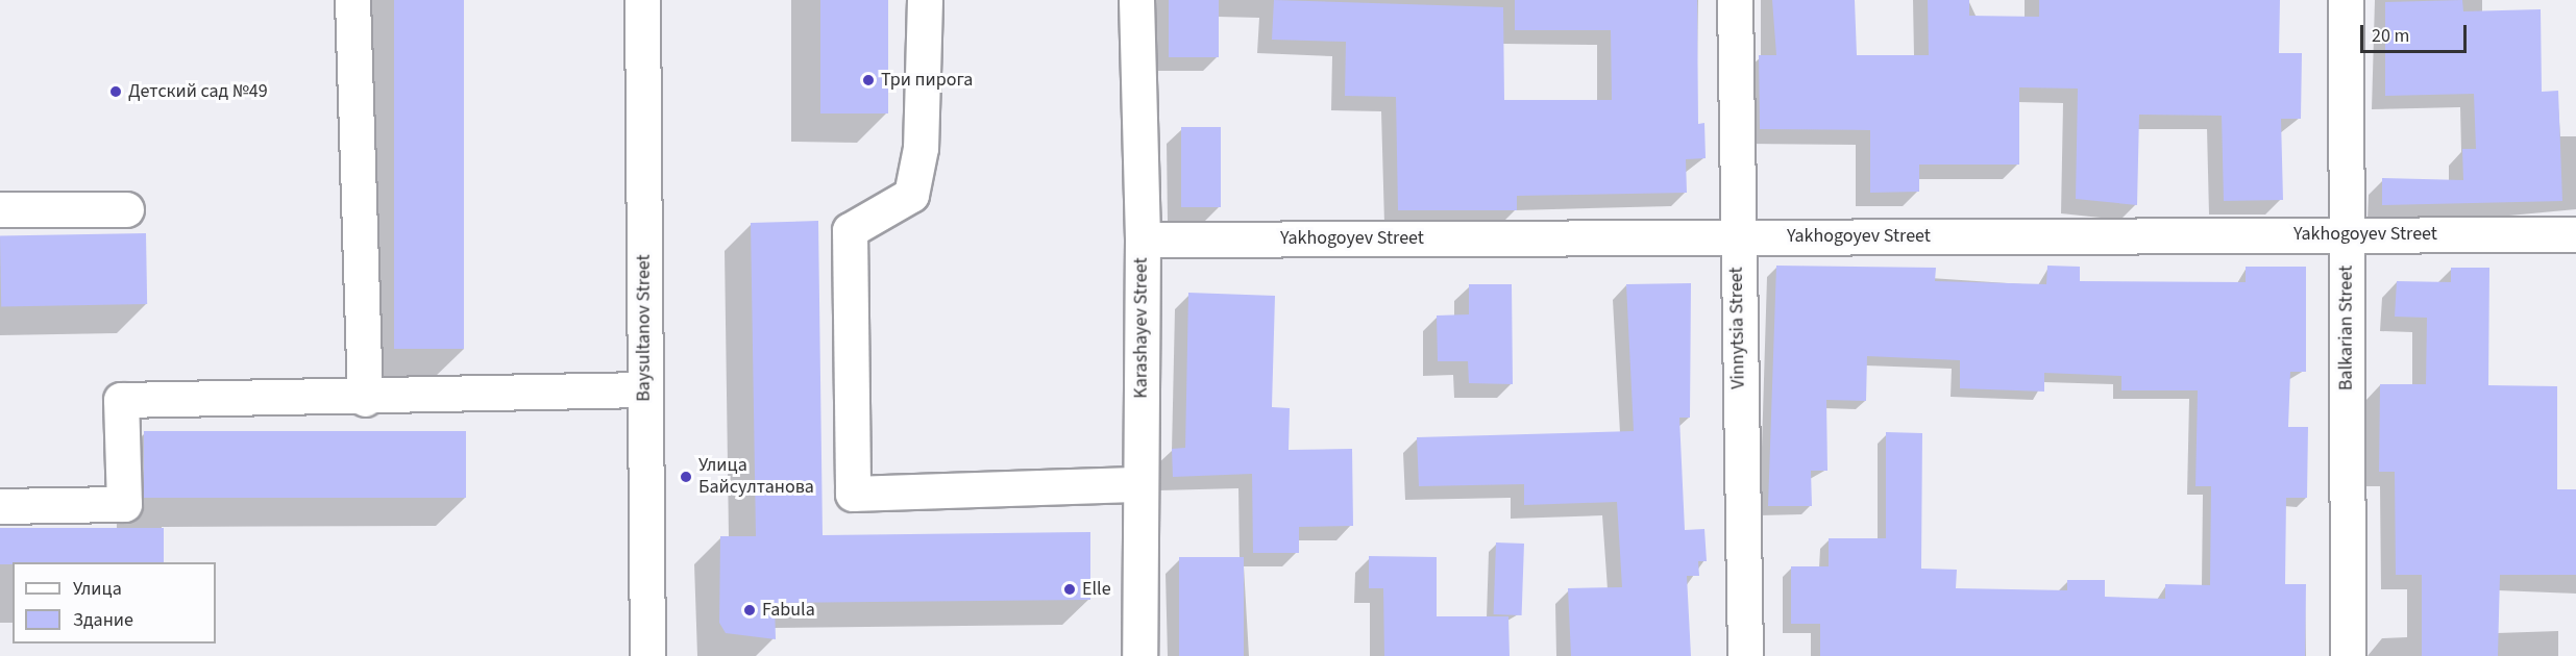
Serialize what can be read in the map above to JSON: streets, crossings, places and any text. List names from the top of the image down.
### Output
{
  "streets": {
    "street": [
      "Yakhogoyev Street",
      "Baysultanov Street",
      "Karashaуev Street",
      "Vinnytsia Street",
      "Balkarian Street"
    ]
  },
  "crossings": [
    ["Yakhogoyev Street", "Karashaуev Street"],
    ["Yakhogoyev Street", "Vinnytsia Street"],
    ["Yakhogoyev Street", "Balkarian Street"]
  ],
  "places": [
    "Три пирога",
    "Детский сад №49",
    "Улица Байсултанова",
    "Elle",
    "Fabula"
  ],
  "legend": ["Улица", "Здание"],
  "scale_bar": "20 m"
}
